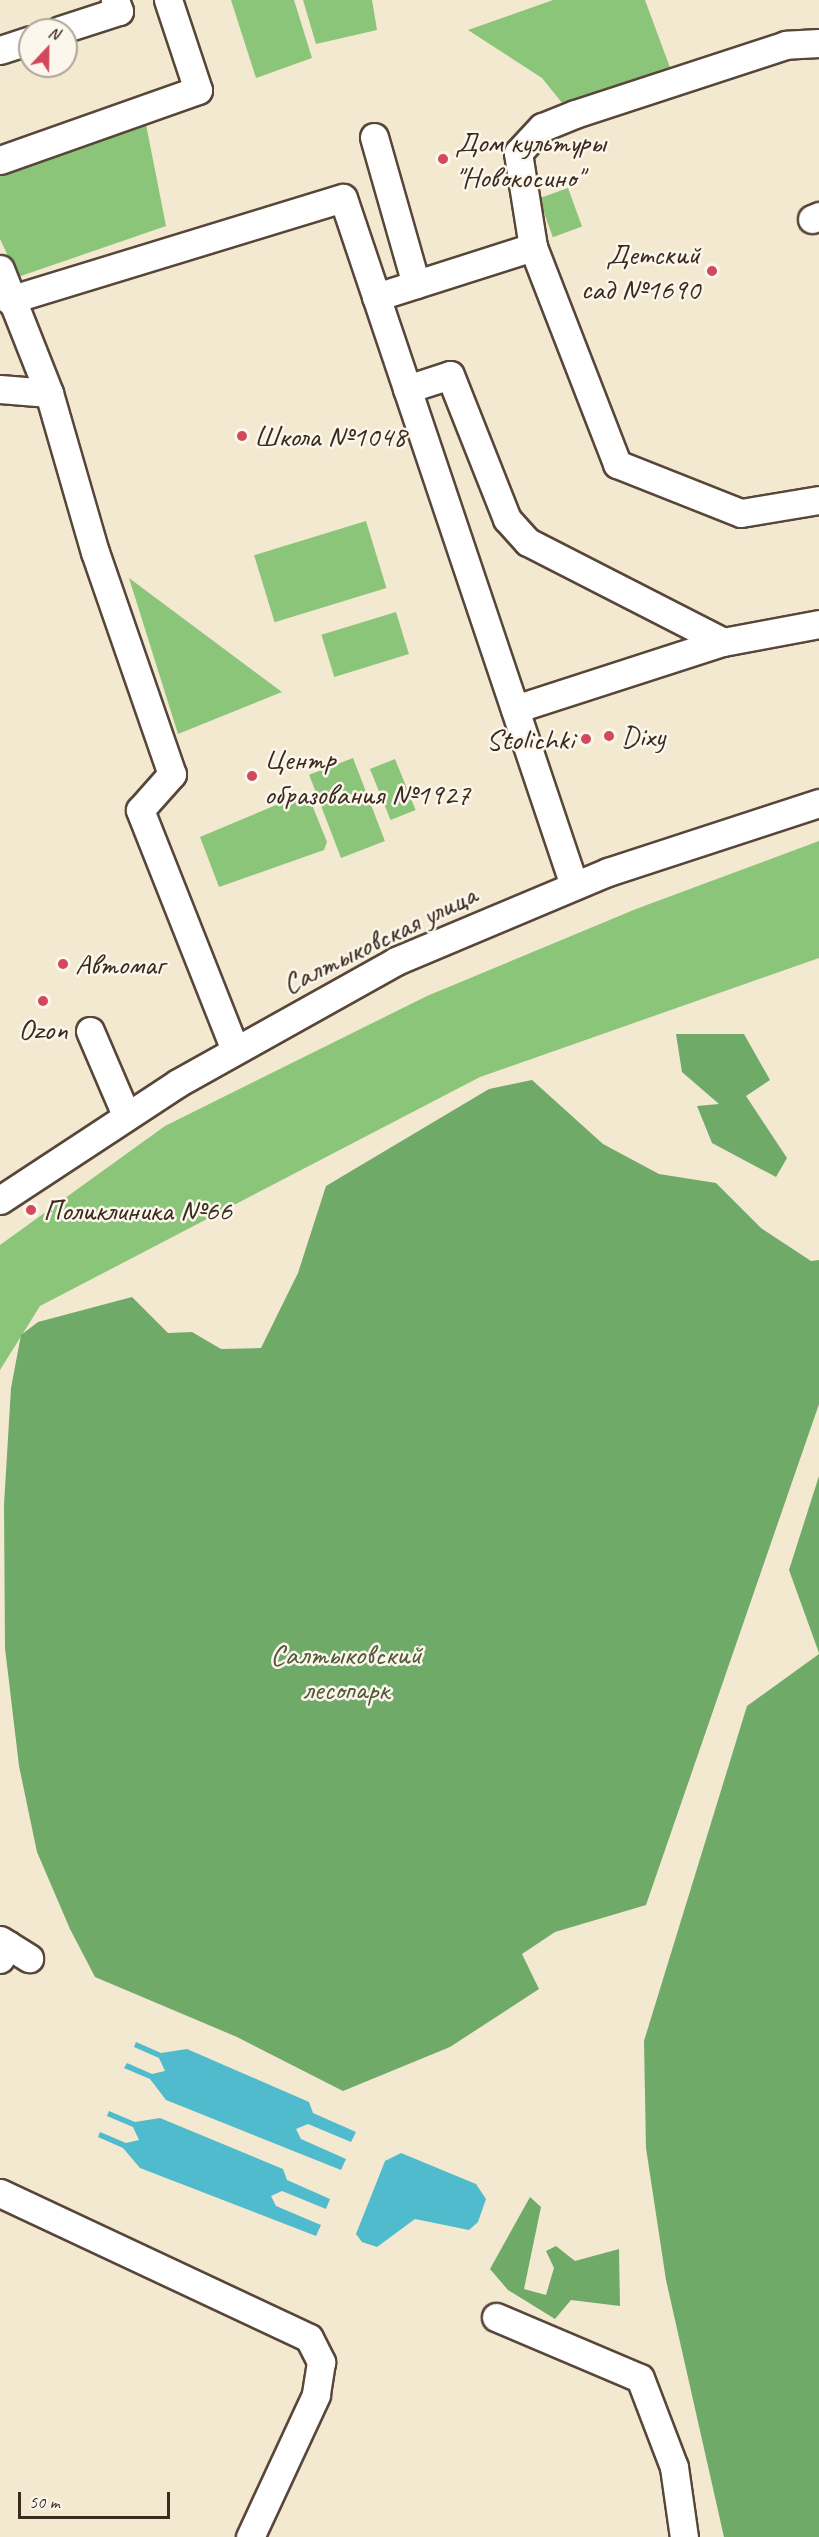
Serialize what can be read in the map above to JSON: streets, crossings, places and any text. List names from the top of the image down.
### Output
{
  "streets": {
    "street": ["Салтыковская улица"]
  },
  "parks": ["Салтыковский лесопарк"],
  "places": [
    "Дом культуры \"Новокосино\"",
    "Детский сад №1690",
    "Школа №1048",
    "Dixy",
    "Stolichki",
    "Центр образования №1927",
    "Автомаг",
    "Ozon",
    "Поликлиника №66"
  ],
  "scale_bar": "50 m",
  "north": "top"
}
